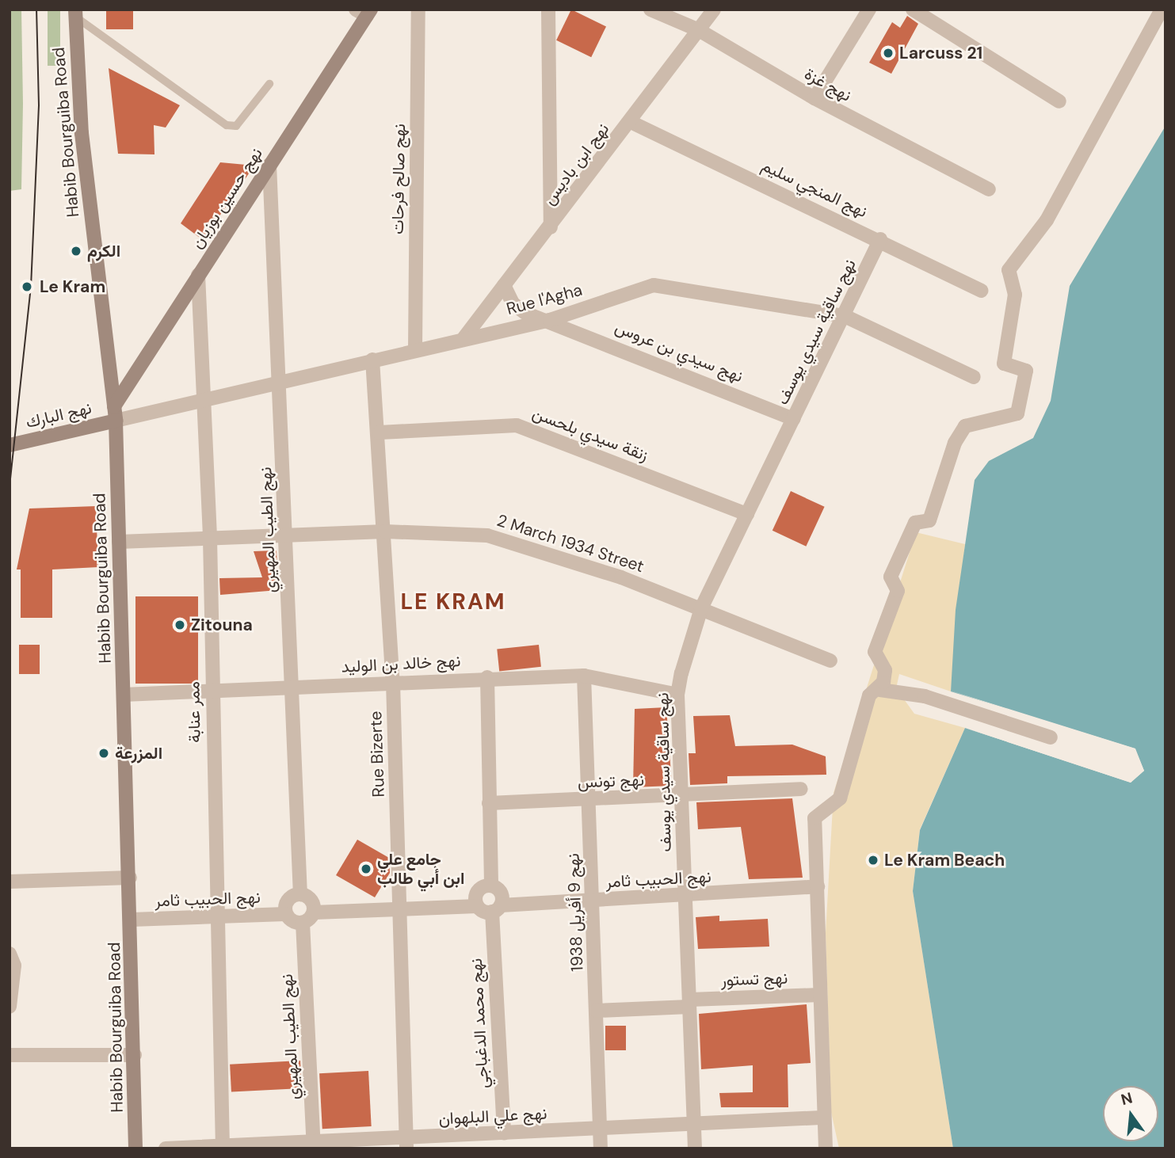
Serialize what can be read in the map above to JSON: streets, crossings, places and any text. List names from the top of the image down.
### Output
{
  "streets": {
    "main road": ["Habib Bourguiba Road", "نهج حسين بوزيان", "نهج البارك"],
    "street": [
      "نهج غزة",
      "نهج ابن باديس",
      "نهج صالح فرحات",
      "نهج المنجي سليم",
      "Rue l'Agha",
      "نهج ساقية سيدي يوسف",
      "نهج سيدي بن عروس",
      "زنقة سيدي بلحسن",
      "نهج الطيب المهيري",
      "2 March 1934 Street",
      "نهج خالد بن الوليد",
      "ممر عنابة",
      "Rue Bizerte",
      "نهج تونس",
      "نهج الحبيب ثامر",
      "نهج 9 أفريل 1938",
      "نهج تستور",
      "نهج محمد الدغباجي",
      "نهج علي البلهوان"
    ]
  },
  "crossings": [
    ["نهج غزة", "نهج ابن باديس"],
    ["Habib Bourguiba Road", "نهج حسين بوزيان"],
    ["Habib Bourguiba Road", "Rue l'Agha"],
    ["Habib Bourguiba Road", "نهج البارك"],
    ["Habib Bourguiba Road", "2 March 1934 Street"],
    ["Habib Bourguiba Road", "نهج خالد بن الوليد"],
    ["Habib Bourguiba Road", "نهج الحبيب ثامر"],
    ["نهج ابن باديس", "نهج المنجي سليم"],
    ["نهج ابن باديس", "Rue l'Agha"],
    ["نهج ابن باديس", "نهج سيدي بن عروس"],
    ["نهج صالح فرحات", "Rue l'Agha"],
    ["نهج المنجي سليم", "نهج ساقية سيدي يوسف"],
    ["نهج حسين بوزيان", "Rue l'Agha"],
    ["نهج حسين بوزيان", "نهج البارك"],
    ["نهج حسين بوزيان", "نهج الطيب المهيري"],
    ["نهج حسين بوزيان", "ممر عنابة"],
    ["Rue l'Agha", "نهج ساقية سيدي يوسف"],
    ["Rue l'Agha", "نهج سيدي بن عروس"],
    ["Rue l'Agha", "نهج البارك"],
    ["Rue l'Agha", "نهج الطيب المهيري"],
    ["Rue l'Agha", "ممر عنابة"],
    ["Rue l'Agha", "Rue Bizerte"],
    ["نهج ساقية سيدي يوسف", "نهج سيدي بن عروس"],
    ["نهج ساقية سيدي يوسف", "زنقة سيدي بلحسن"],
    ["نهج ساقية سيدي يوسف", "2 March 1934 Street"],
    ["نهج ساقية سيدي يوسف", "نهج خالد بن الوليد"],
    ["نهج ساقية سيدي يوسف", "نهج تونس"],
    ["نهج ساقية سيدي يوسف", "نهج الحبيب ثامر"],
    ["نهج ساقية سيدي يوسف", "نهج تستور"],
    ["نهج ساقية سيدي يوسف", "نهج علي البلهوان"],
    ["زنقة سيدي بلحسن", "Rue Bizerte"],
    ["نهج الطيب المهيري", "2 March 1934 Street"],
    ["نهج الطيب المهيري", "نهج خالد بن الوليد"],
    ["نهج الطيب المهيري", "نهج الحبيب ثامر"],
    ["نهج الطيب المهيري", "نهج علي البلهوان"],
    ["2 March 1934 Street", "ممر عنابة"],
    ["2 March 1934 Street", "Rue Bizerte"],
    ["نهج خالد بن الوليد", "ممر عنابة"],
    ["نهج خالد بن الوليد", "Rue Bizerte"],
    ["نهج خالد بن الوليد", "نهج 9 أفريل 1938"],
    ["ممر عنابة", "نهج الحبيب ثامر"],
    ["ممر عنابة", "نهج علي البلهوان"],
    ["Rue Bizerte", "نهج علي البلهوان"],
    ["نهج تونس", "نهج 9 أفريل 1938"],
    ["نهج الحبيب ثامر", "نهج 9 أفريل 1938"],
    ["نهج الحبيب ثامر", "نهج محمد الدغباجي"],
    ["نهج 9 أفريل 1938", "نهج تستور"],
    ["نهج 9 أفريل 1938", "نهج علي البلهوان"],
    ["نهج محمد الدغباجي", "نهج علي البلهوان"]
  ],
  "districts": ["LE KRAM"],
  "places": [
    "Larcuss 21",
    "الكرم",
    "Le Kram",
    "Zitouna",
    "المزرعة",
    "Le Kram Beach",
    "جامع علي ابن أبي طالب"
  ],
  "north": "top"
}
